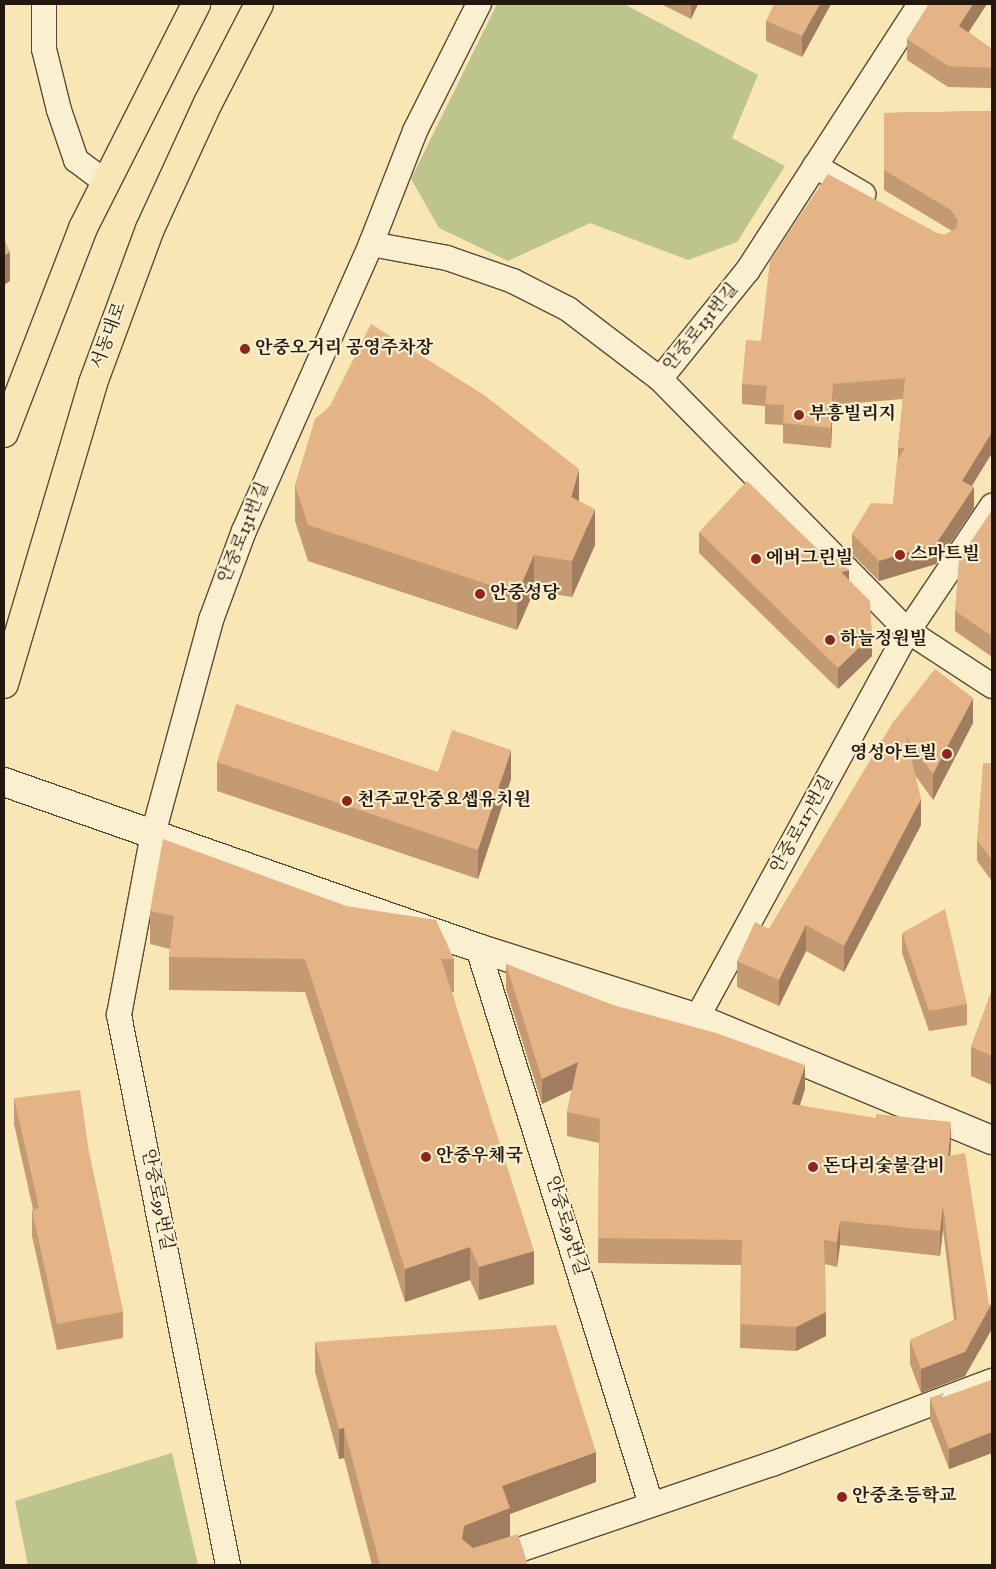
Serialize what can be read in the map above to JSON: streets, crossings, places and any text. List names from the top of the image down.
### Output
{
  "streets": {
    "main road": ["서동대로"],
    "lane": ["안중로131번길", "안중로117번길", "안중로99번길"]
  },
  "crossings": [
    ["안중로131번길", "안중로99번길"]
  ],
  "places": [
    "안중오거리 공영주차장",
    "부흥빌리지",
    "스마트빌",
    "에버그린빌",
    "안중성당",
    "하늘정원빌",
    "영성아트빌",
    "천주교안중요셉유치원",
    "안중우체국",
    "돈다리숯불갈비",
    "안중초등학교"
  ]
}
